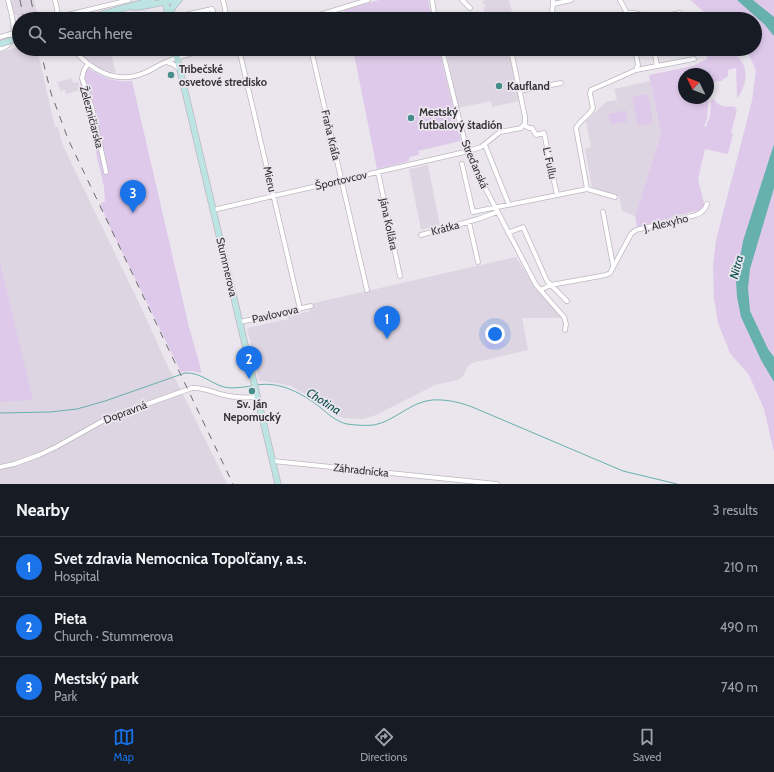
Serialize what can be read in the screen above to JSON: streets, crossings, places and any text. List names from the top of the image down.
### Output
{
  "streets": {
    "street": [
      "Železničiarska",
      "Fraňa Kráľa",
      "Ľ. Fullu",
      "Streďanská",
      "Mieru",
      "Športovcov",
      "J. Alexyho",
      "Jána Kollára",
      "Krátka",
      "Stummerova",
      "Pavlovova",
      "Dopravná",
      "Záhradnícka"
    ]
  },
  "crossings": [
    ["Fraňa Kráľa", "Športovcov"],
    ["Streďanská", "Športovcov"],
    ["Streďanská", "J. Alexyho"],
    ["Streďanská", "Krátka"],
    ["Mieru", "Športovcov"],
    ["Mieru", "Pavlovova"],
    ["Športovcov", "Jána Kollára"],
    ["Športovcov", "Stummerova"],
    ["Stummerova", "Pavlovova"],
    ["Stummerova", "Dopravná"],
    ["Stummerova", "Záhradnícka"]
  ],
  "water": ["Nitra", "Chotina"],
  "places": [
    "Tribečské osvetové stredisko",
    "Kaufland",
    "Mestský futbalový štadión",
    "Sv. Ján Nepomucký"
  ],
  "north": "top left",
  "page": {
    "search": "Search here",
    "pins": ["3", "1", "2"],
    "heading": ["Nearby", "3 results"],
    "list": [
      {
        "mark": "1",
        "name": "Svet zdravia Nemocnica Topoľčany, a.s.",
        "note": "Hospital",
        "value": "210 m"
      },
      {
        "mark": "2",
        "name": "Pieta",
        "note": "Church · Stummerova",
        "value": "490 m"
      },
      {
        "mark": "3",
        "name": "Mestský park",
        "note": "Park",
        "value": "740 m"
      }
    ],
    "nav": ["Map", "Directions", "Saved"]
  }
}
